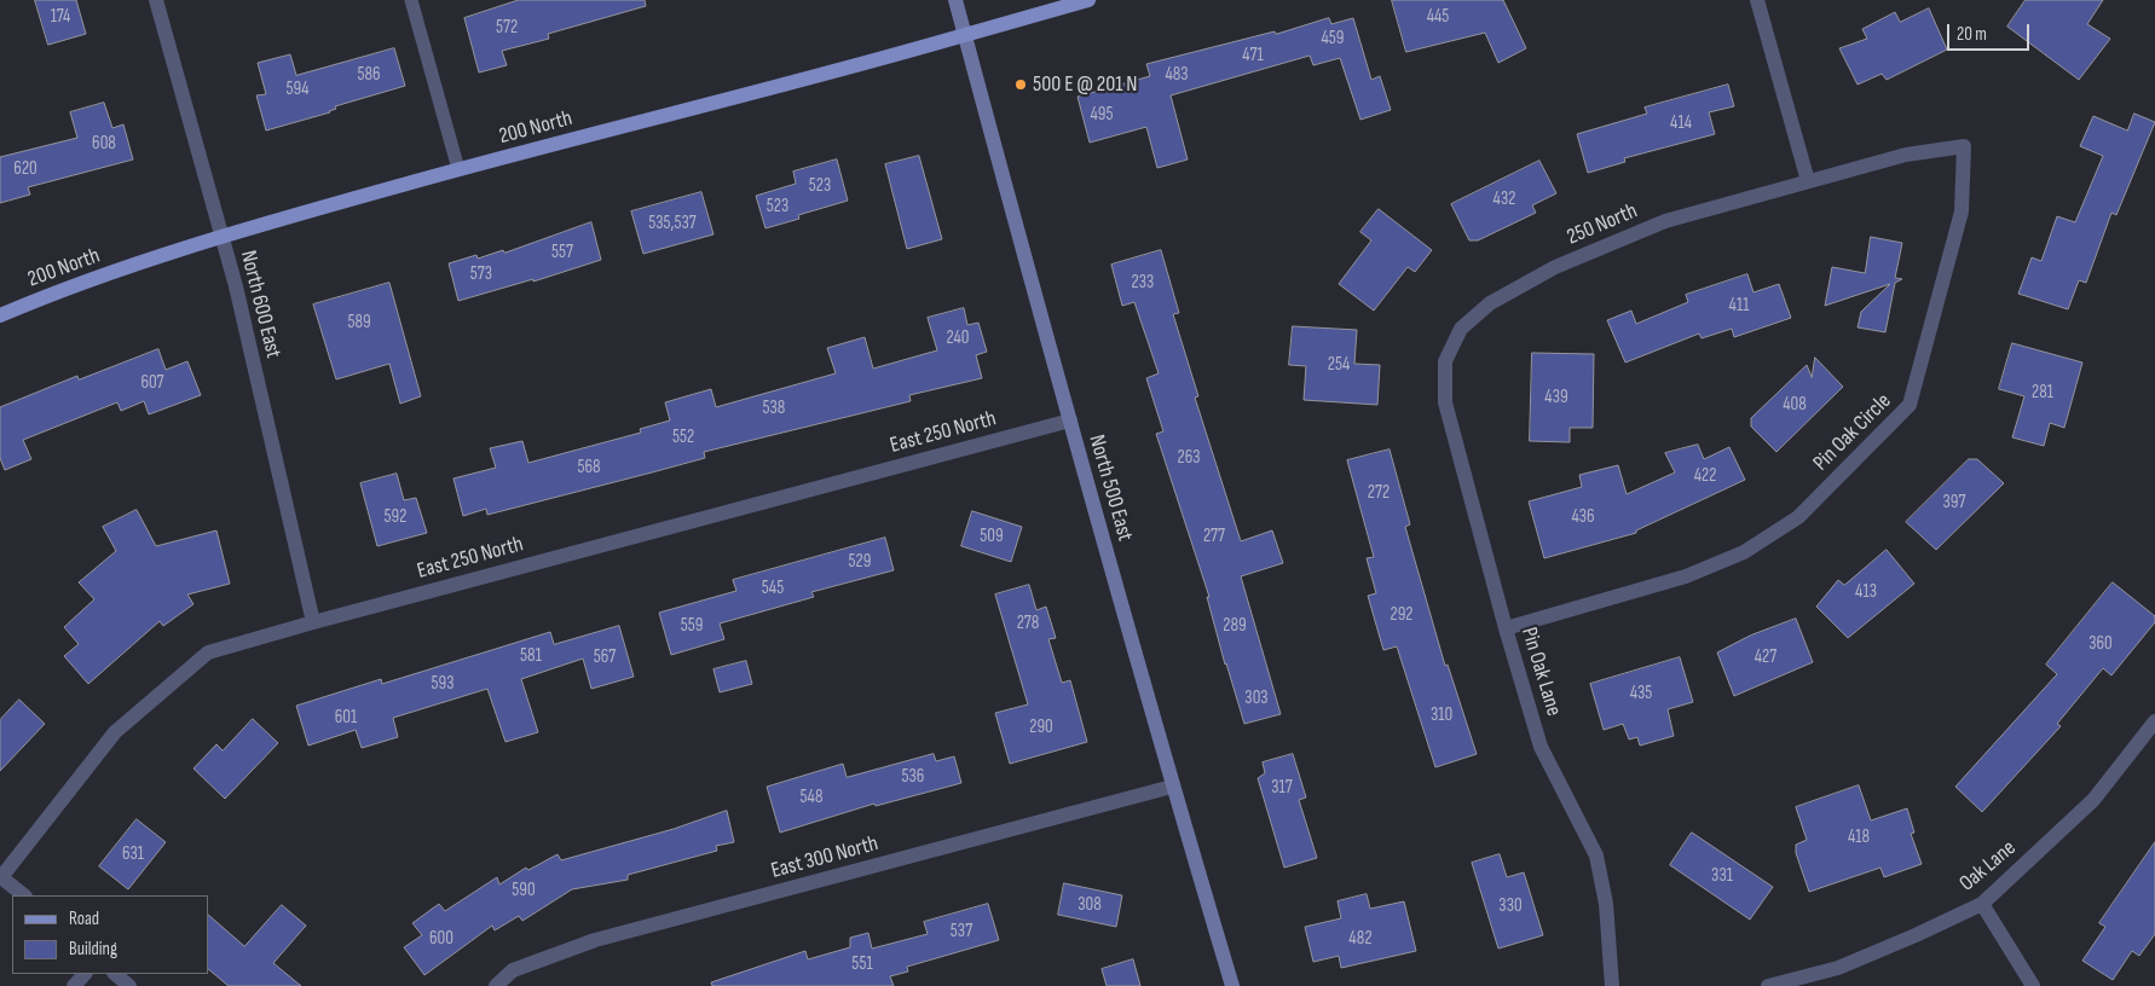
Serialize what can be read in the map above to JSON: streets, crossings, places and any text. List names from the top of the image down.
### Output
{
  "streets": {
    "main road": ["200 North"],
    "street": [
      "250 North",
      "North 600 East",
      "East 250 North",
      "Pin Oak Circle",
      "North 500 East",
      "Pin Oak Lane",
      "East 300 North",
      "Oak Lane"
    ]
  },
  "crossings": [
    ["200 North", "North 600 East"],
    ["200 North", "North 500 East"],
    ["250 North", "Pin Oak Circle"],
    ["250 North", "Pin Oak Lane"],
    ["North 600 East", "East 250 North"],
    ["East 250 North", "North 500 East"],
    ["Pin Oak Circle", "Pin Oak Lane"],
    ["North 500 East", "East 300 North"]
  ],
  "places": ["500 E @ 201 N"],
  "house_numbers": [
    "174",
    "445",
    "572",
    "459",
    "471",
    "586",
    "483",
    "594",
    "495",
    "414",
    "608",
    "620",
    "523",
    "432",
    "523",
    "535,537",
    "557",
    "573",
    "233",
    "411",
    "589",
    "240",
    "254",
    "607",
    "281",
    "439",
    "408",
    "538",
    "552",
    "263",
    "568",
    "422",
    "272",
    "397",
    "592",
    "436",
    "509",
    "277",
    "529",
    "545",
    "413",
    "292",
    "278",
    "559",
    "289",
    "360",
    "581",
    "567",
    "427",
    "593",
    "435",
    "303",
    "310",
    "601",
    "290",
    "536",
    "317",
    "548",
    "418",
    "631",
    "331",
    "590",
    "308",
    "330",
    "537",
    "600",
    "482",
    "551"
  ],
  "legend": ["Road", "Building"],
  "scale_bar": "20 m"
}
